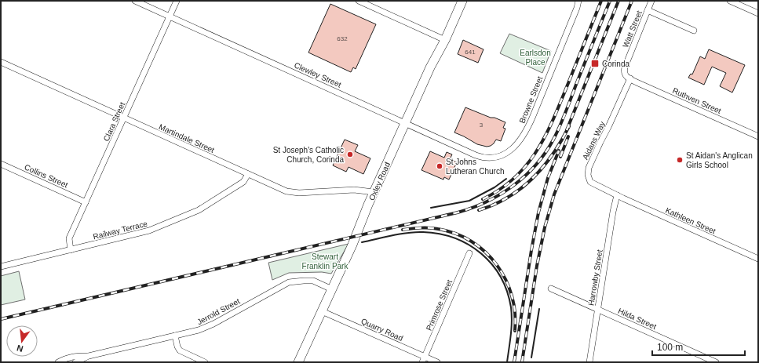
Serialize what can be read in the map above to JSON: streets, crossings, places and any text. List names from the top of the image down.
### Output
{
  "streets": {
    "main road": ["Oxley Road"],
    "street": [
      "Watt Street",
      "Clewley Street",
      "Browne Street",
      "Ruthven Street",
      "Clara Street",
      "Martindale Street",
      "Aidans Way",
      "Collins Street",
      "Kathleen Street",
      "Railway Terrace",
      "Harrowby Street",
      "Primrose Street",
      "Jerrold Street",
      "Hilda Street",
      "Quarry Road"
    ]
  },
  "crossings": [
    ["Watt Street", "Ruthven Street"],
    ["Watt Street", "Aidans Way"],
    ["Clewley Street", "Browne Street"],
    ["Clewley Street", "Clara Street"],
    ["Clewley Street", "Oxley Road"],
    ["Ruthven Street", "Aidans Way"],
    ["Clara Street", "Martindale Street"],
    ["Clara Street", "Collins Street"],
    ["Clara Street", "Railway Terrace"],
    ["Martindale Street", "Oxley Road"],
    ["Martindale Street", "Railway Terrace"],
    ["Aidans Way", "Kathleen Street"],
    ["Aidans Way", "Harrowby Street"],
    ["Oxley Road", "Jerrold Street"],
    ["Oxley Road", "Quarry Road"],
    ["Kathleen Street", "Harrowby Street"],
    ["Harrowby Street", "Hilda Street"],
    ["Primrose Street", "Quarry Road"]
  ],
  "parks": ["Earlsdon Place", "Stewart Franklin Park"],
  "places": {
    "transit": ["Corinda"],
    "other": ["St Joseph's Catholic Church, Corinda", "St Aidan's Anglican Girls School", "St Johns Lutheran Church"]
  },
  "house_numbers": ["632", "641", "3"],
  "scale_bar": "100 m",
  "north": "bottom"
}
